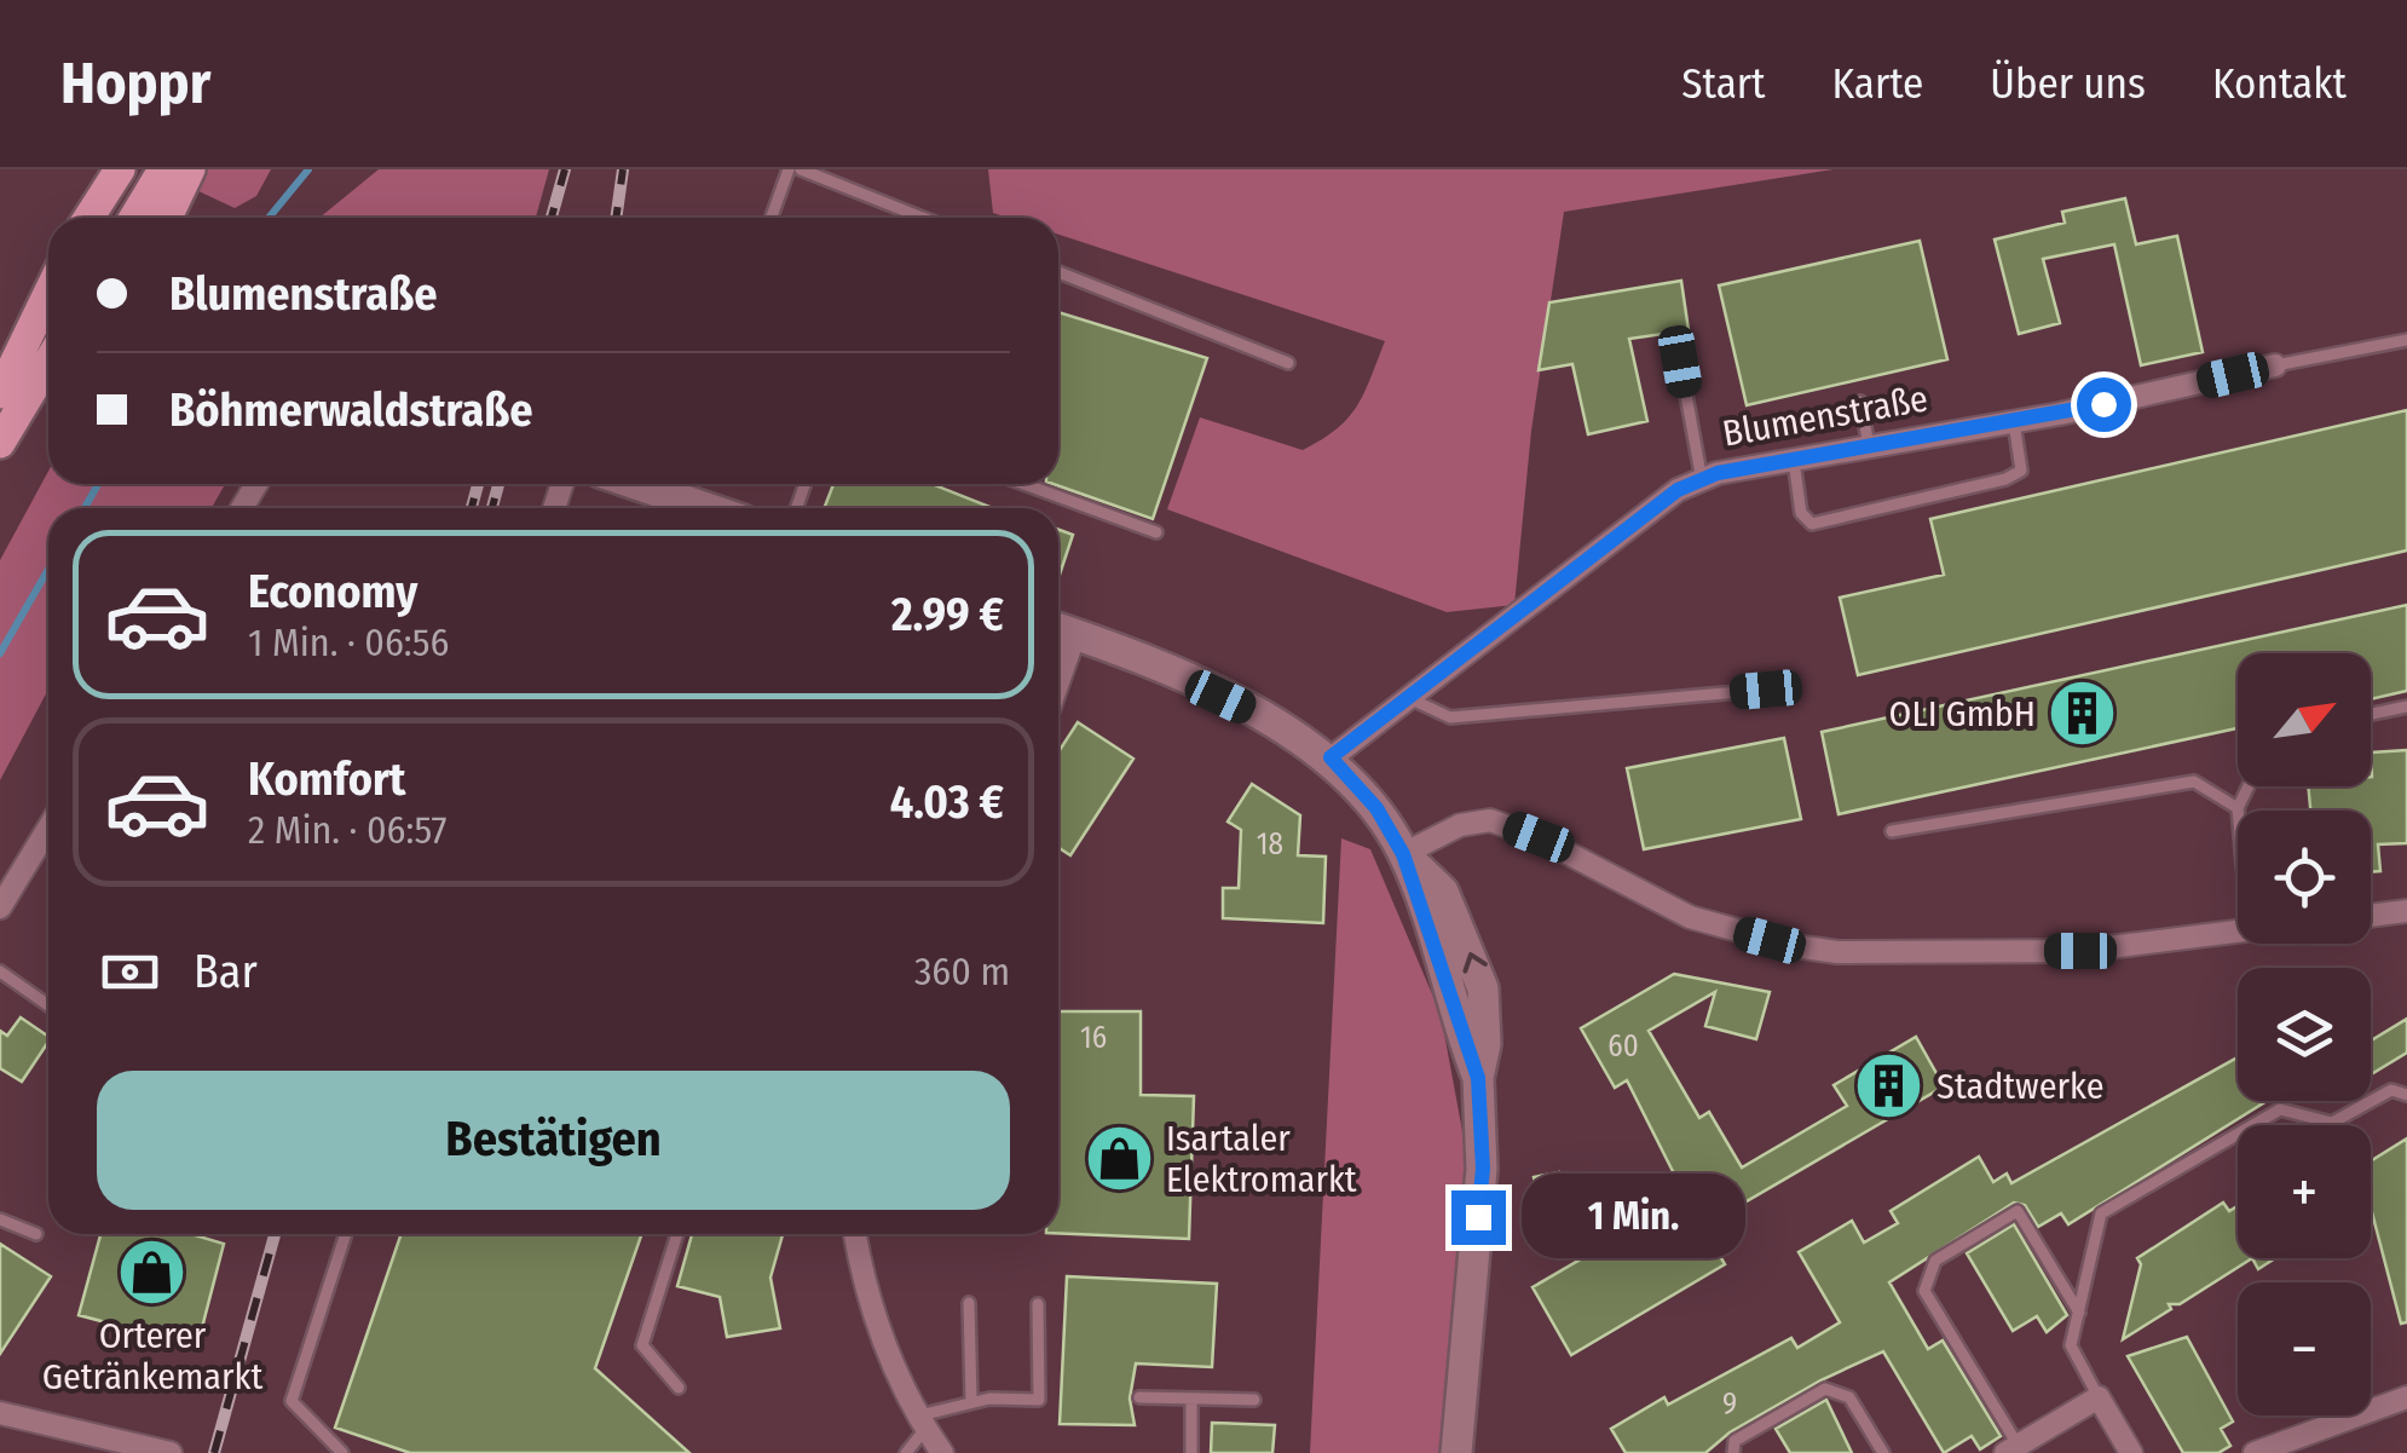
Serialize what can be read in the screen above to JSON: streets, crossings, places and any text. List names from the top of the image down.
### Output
{
  "streets": {
    "street": ["Blumenstraße"]
  },
  "places": {
    "building": ["OLI GmbH", "Stadtwerke"],
    "shop": ["Isartaler Elektromarkt", "Orterer Getränkemarkt"]
  },
  "house_numbers": [
    "18",
    "16",
    "60",
    "9"
  ],
  "north": "top right",
  "page": {
    "header": "Hoppr",
    "nav": [
      "Start",
      "Karte",
      "Über uns",
      "Kontakt"
    ],
    "banner": ["Blumenstraße", "Böhmerwaldstraße"],
    "list": [
      {
        "name": "Economy",
        "note": "1 Min. · 06:56",
        "value": "2.99 €"
      },
      {
        "name": "Komfort",
        "note": "2 Min. · 06:57",
        "value": "4.03 €"
      }
    ],
    "map_buttons": ["+", "−"],
    "pay": ["Bar", "360 m"],
    "buttons": "Bestätigen",
    "bubble": "1 Min."
  }
}
